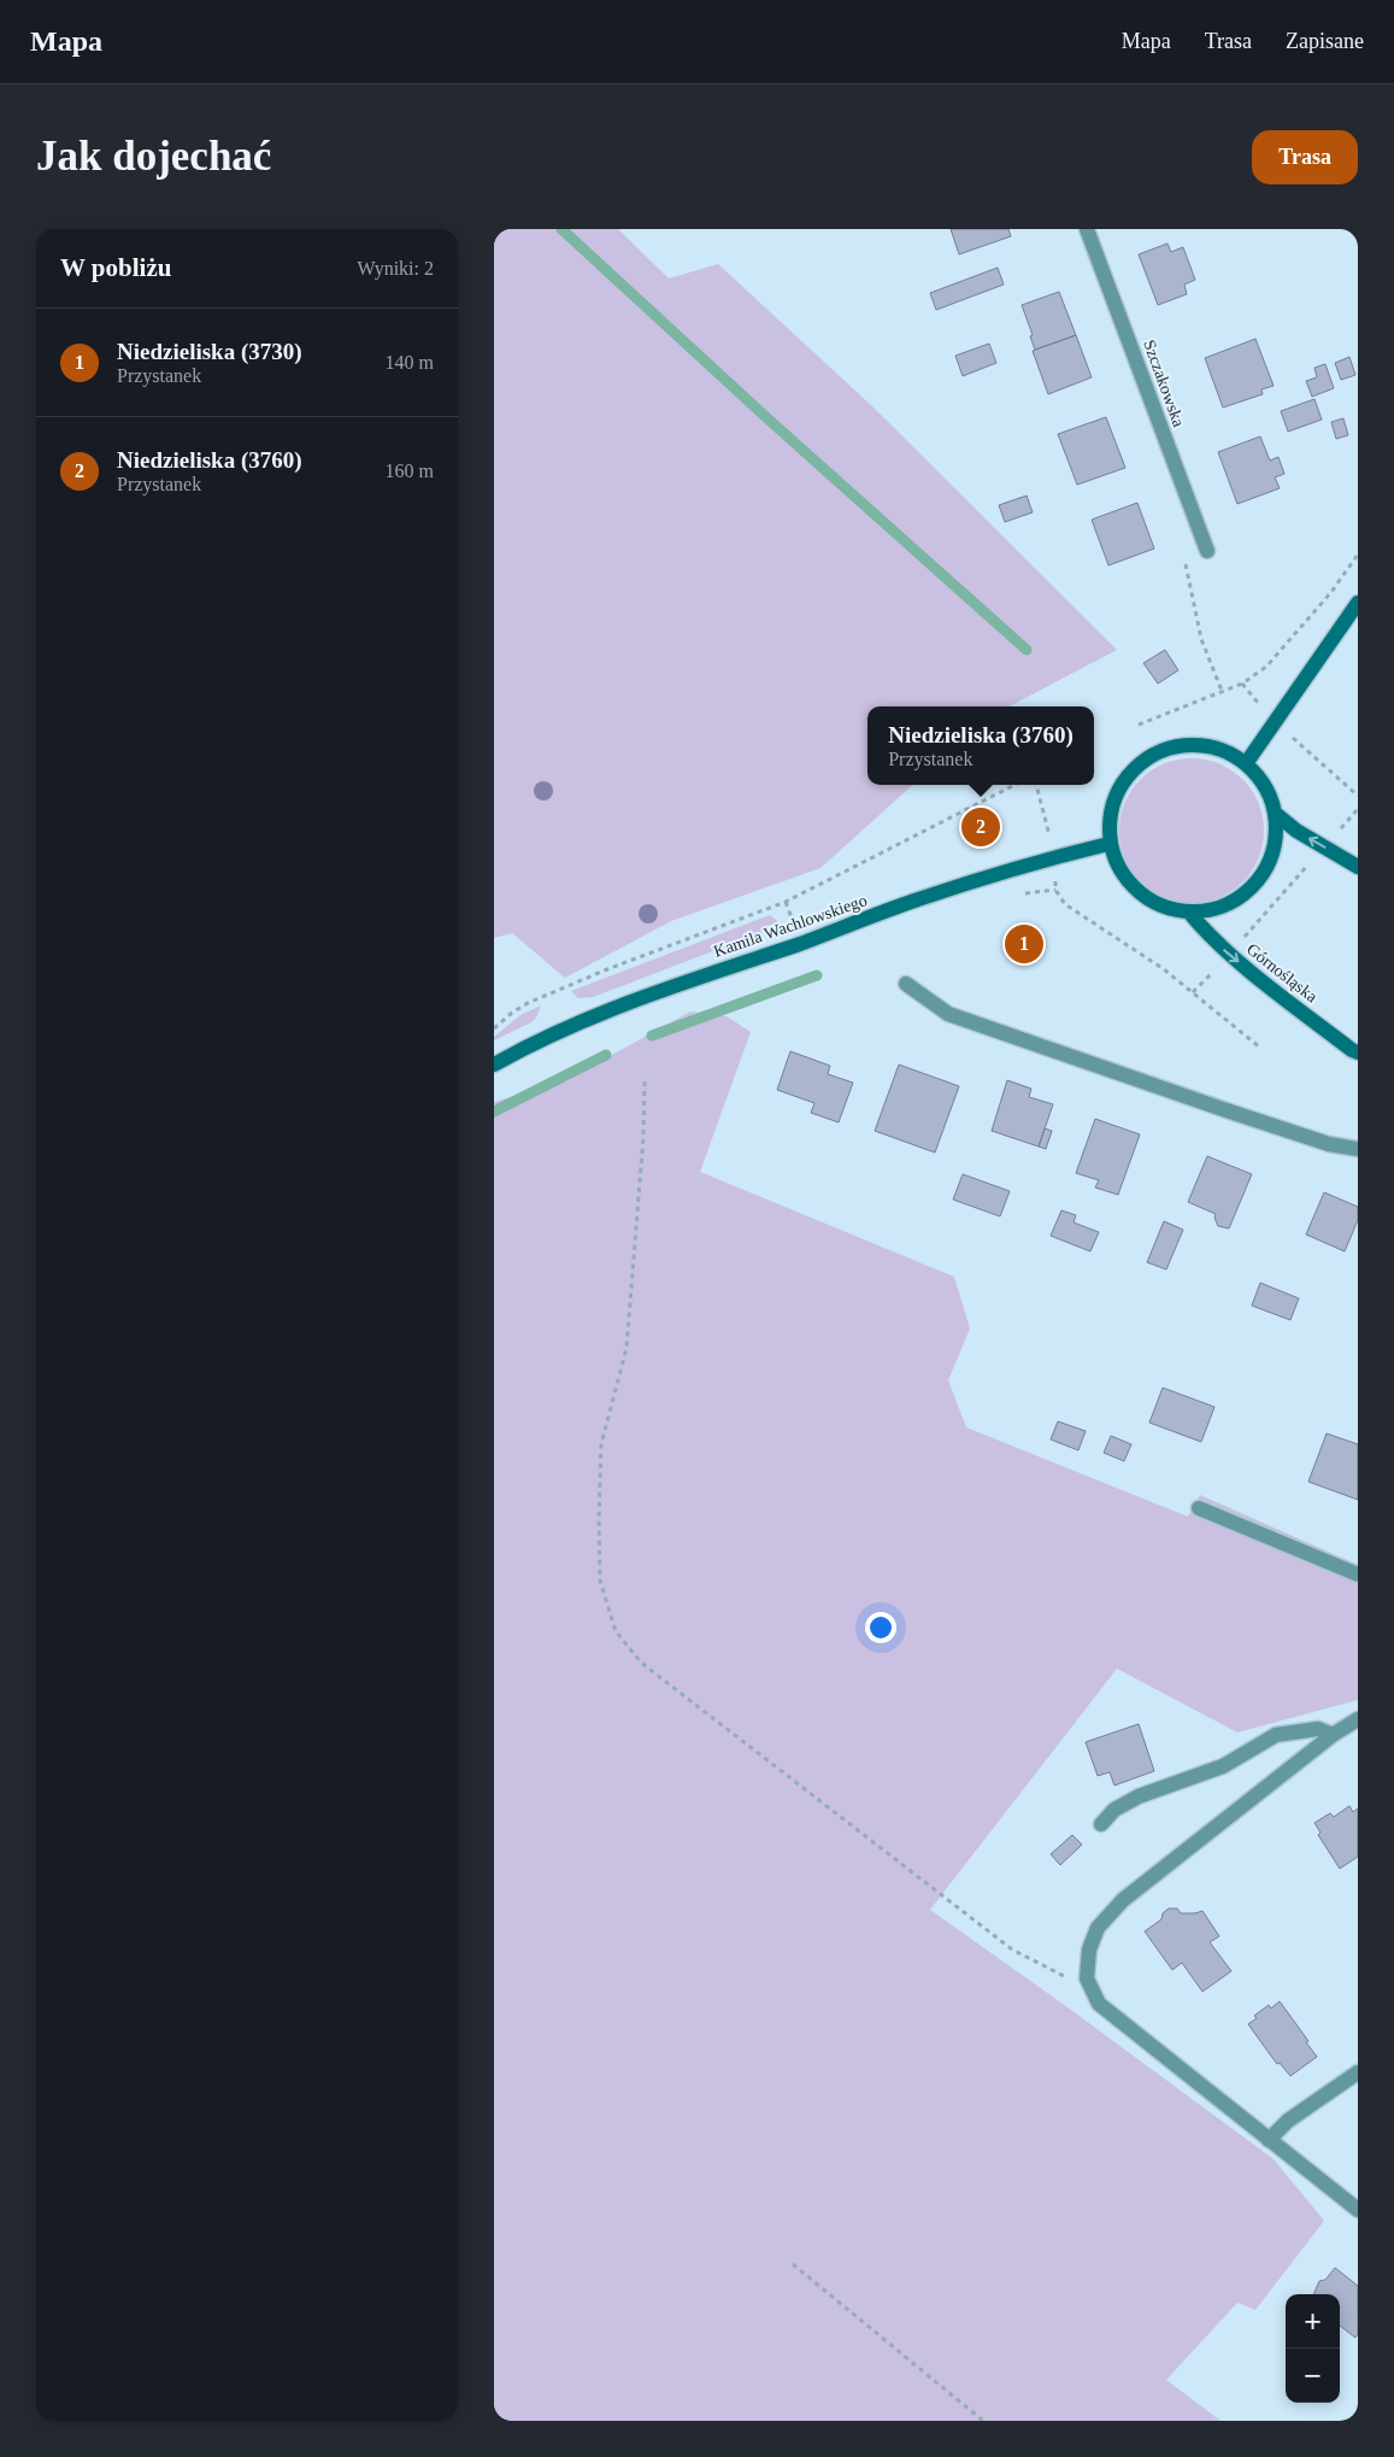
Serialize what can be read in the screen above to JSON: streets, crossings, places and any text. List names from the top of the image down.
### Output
{
  "streets": {
    "street": ["Szczakowska", "Kamila Wachlowskiego", "Górnośląska"]
  },
  "crossings": [
    ["Kamila Wachlowskiego", "Górnośląska"]
  ],
  "page": {
    "header": "Mapa",
    "nav": ["Mapa", "Trasa", "Zapisane"],
    "buttons": "Trasa",
    "title": "Jak dojechać",
    "heading": ["W pobliżu", "Wyniki: 2"],
    "list": [
      {
        "mark": "1",
        "name": "Niedzieliska (3730)",
        "note": "Przystanek",
        "value": "140 m"
      },
      {
        "mark": "2",
        "name": "Niedzieliska (3760)",
        "note": "Przystanek",
        "value": "160 m"
      }
    ],
    "popup": ["Niedzieliska (3760)", "Przystanek"],
    "pins": ["2", "1"],
    "map_buttons": ["+", "−"]
  }
}
